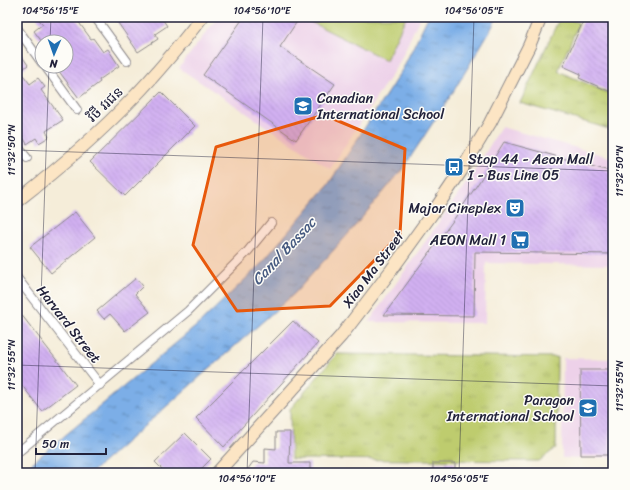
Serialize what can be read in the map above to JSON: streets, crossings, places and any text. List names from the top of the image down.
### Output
{
  "streets": {
    "street": ["វិថី វរជន", "Xiao Ma Street", "Harvard Street"]
  },
  "water": ["Canal Bassac"],
  "places": {
    "school or university": ["Canadian International School", "Paragon International School"],
    "bus stop": ["Stop 44 - Aeon Mall I - Bus Line 05"],
    "theatre": ["Major Cineplex"],
    "supermarket": ["AEON Mall 1"]
  },
  "scale_bar": "50 m",
  "north": "bottom",
  "coordinates": [
    "104°56'15\"E",
    "104°56'10\"E",
    "104°56'05\"E",
    "11°32'50\"N",
    "11°32'55\"N"
  ]
}
